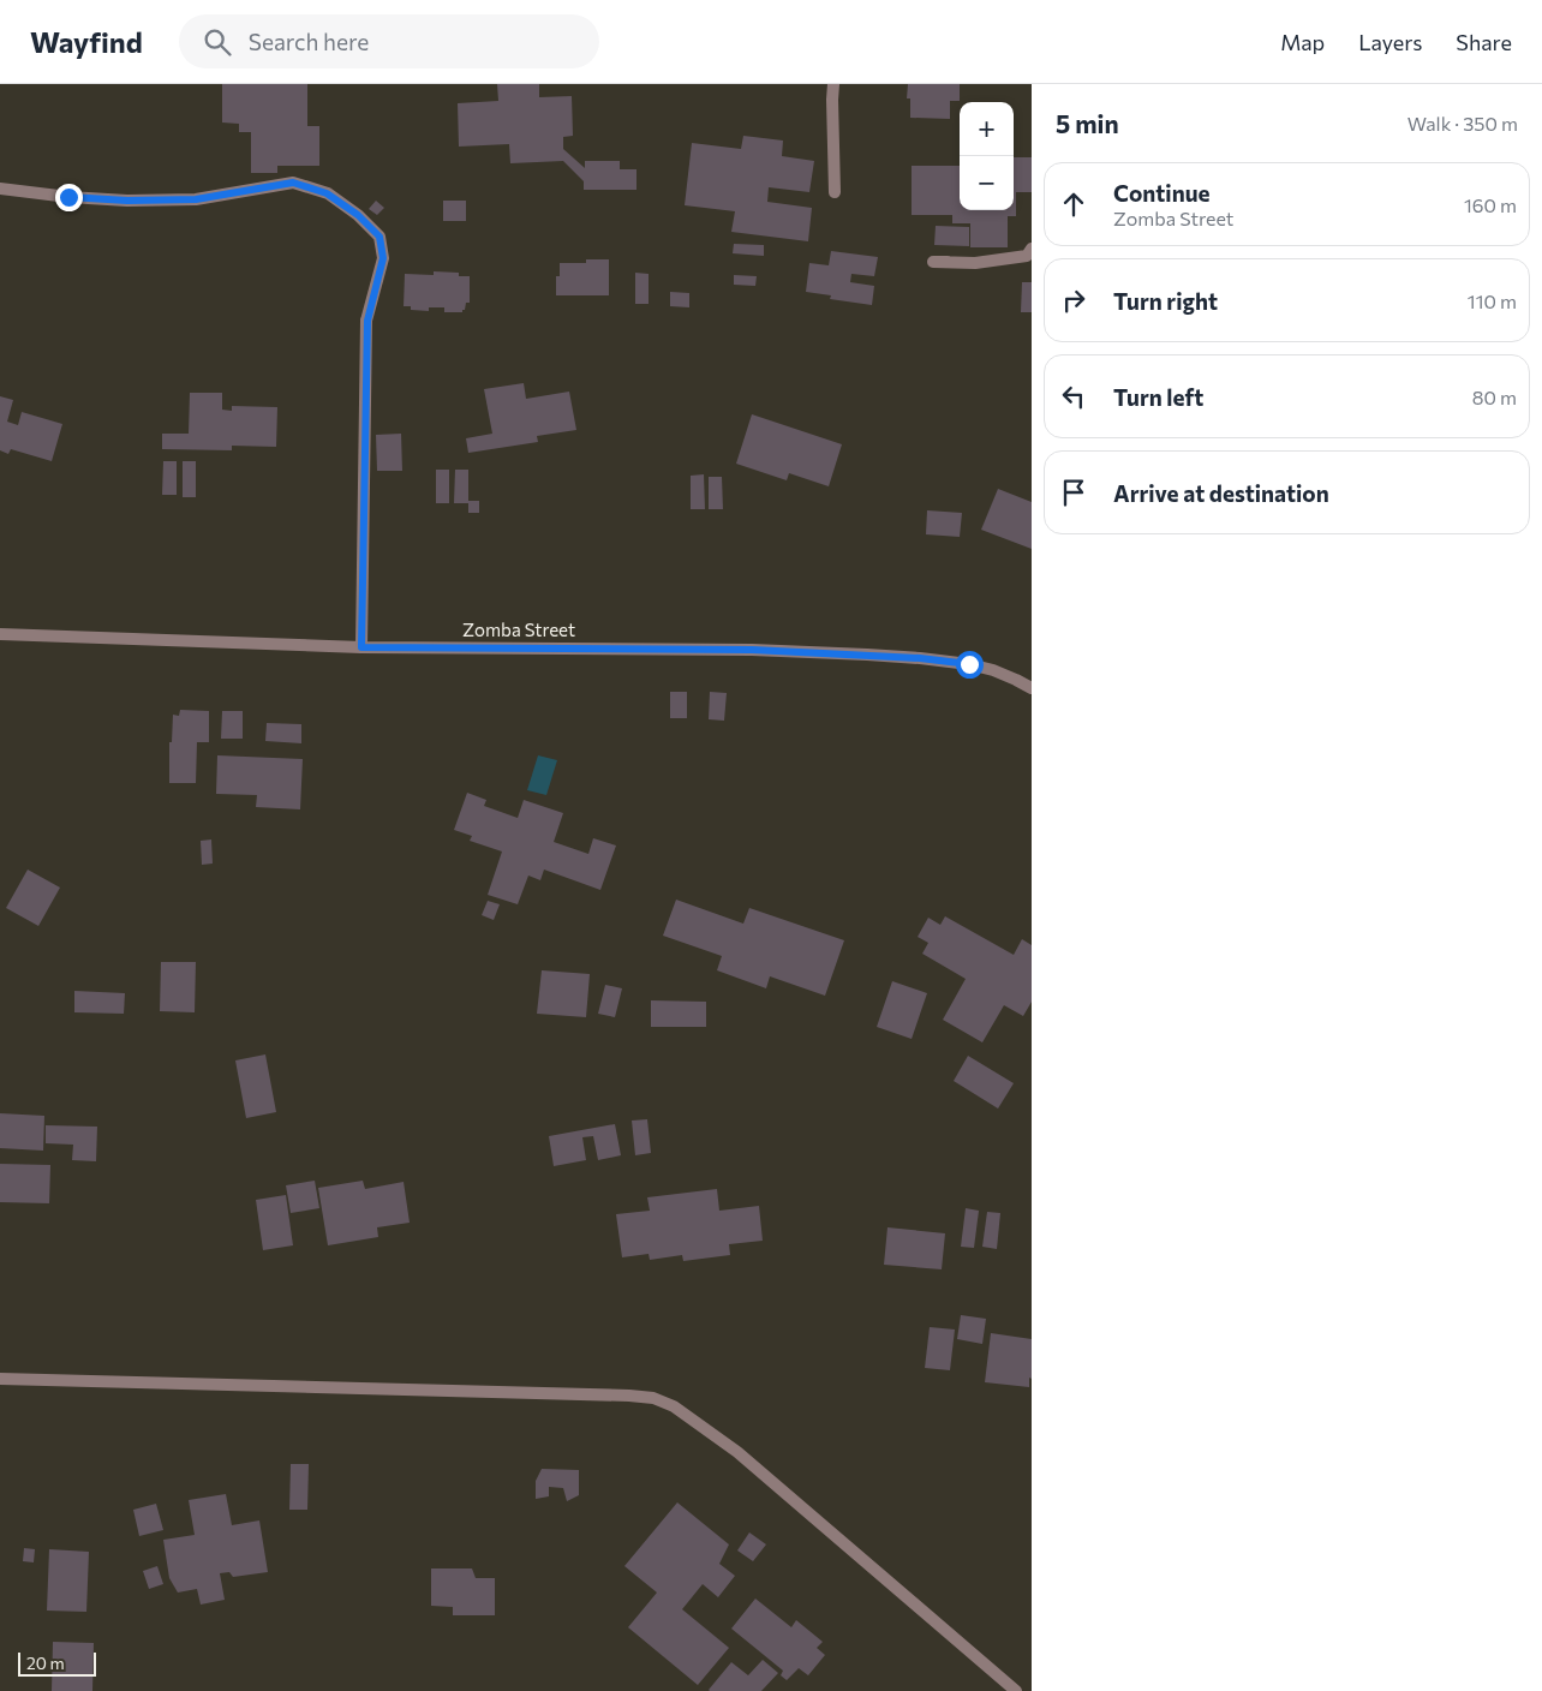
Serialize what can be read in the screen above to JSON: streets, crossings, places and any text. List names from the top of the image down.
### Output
{
  "streets": {
    "street": ["Zomba Street"]
  },
  "scale_bar": "20 m",
  "page": {
    "header": "Wayfind",
    "search": "Search here",
    "nav": ["Map", "Layers", "Share"],
    "heading": ["5 min", "Walk · 350 m"],
    "map_buttons": ["+", "−"],
    "list": [
      ["Continue", "Zomba Street", "160 m"],
      ["Turn right", "110 m"],
      ["Turn left", "80 m"],
      "Arrive at destination"
    ],
    "scale": "20 m"
  }
}
